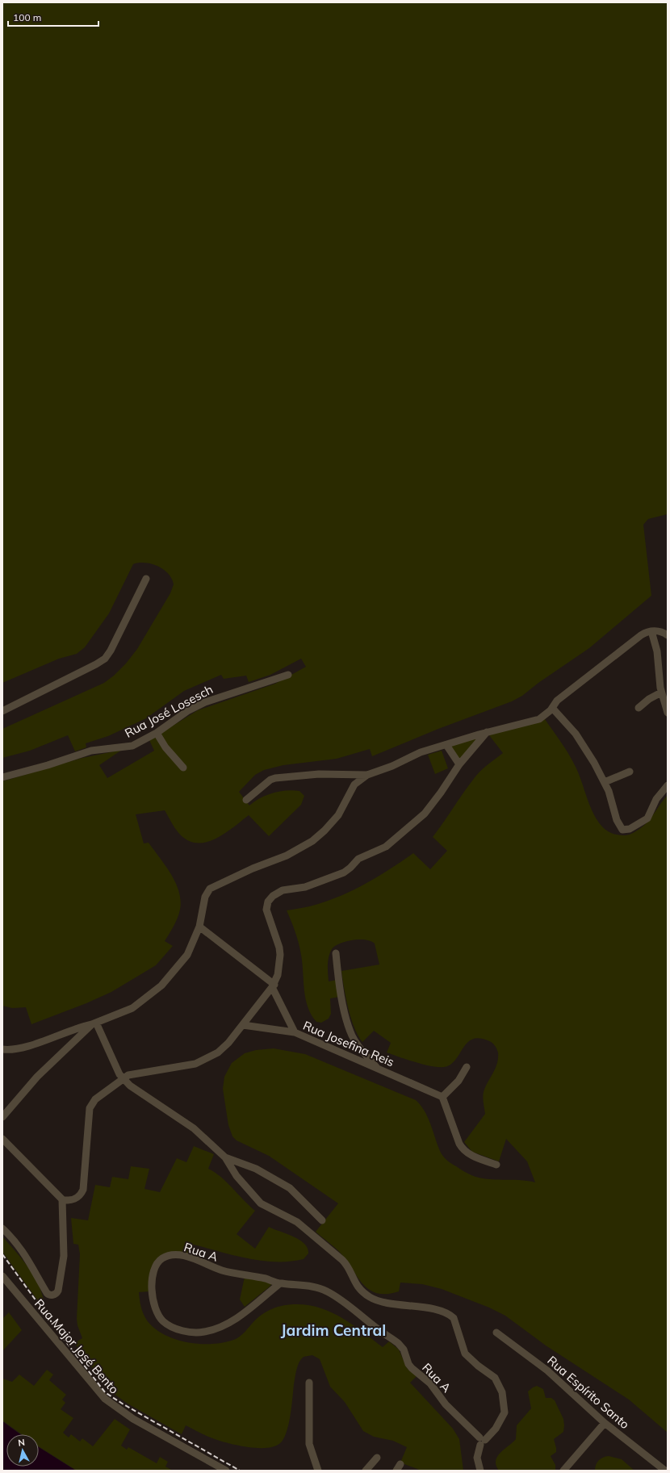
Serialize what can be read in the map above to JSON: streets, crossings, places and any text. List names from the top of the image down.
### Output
{
  "streets": {
    "street": [
      "Rua José Losesch",
      "Rua Josefina Reis",
      "Rua A",
      "Rua Major José Bento",
      "Rua Espírito Santo"
    ]
  },
  "districts": ["Jardim Central"],
  "scale_bar": "100 m",
  "north": "top"
}
